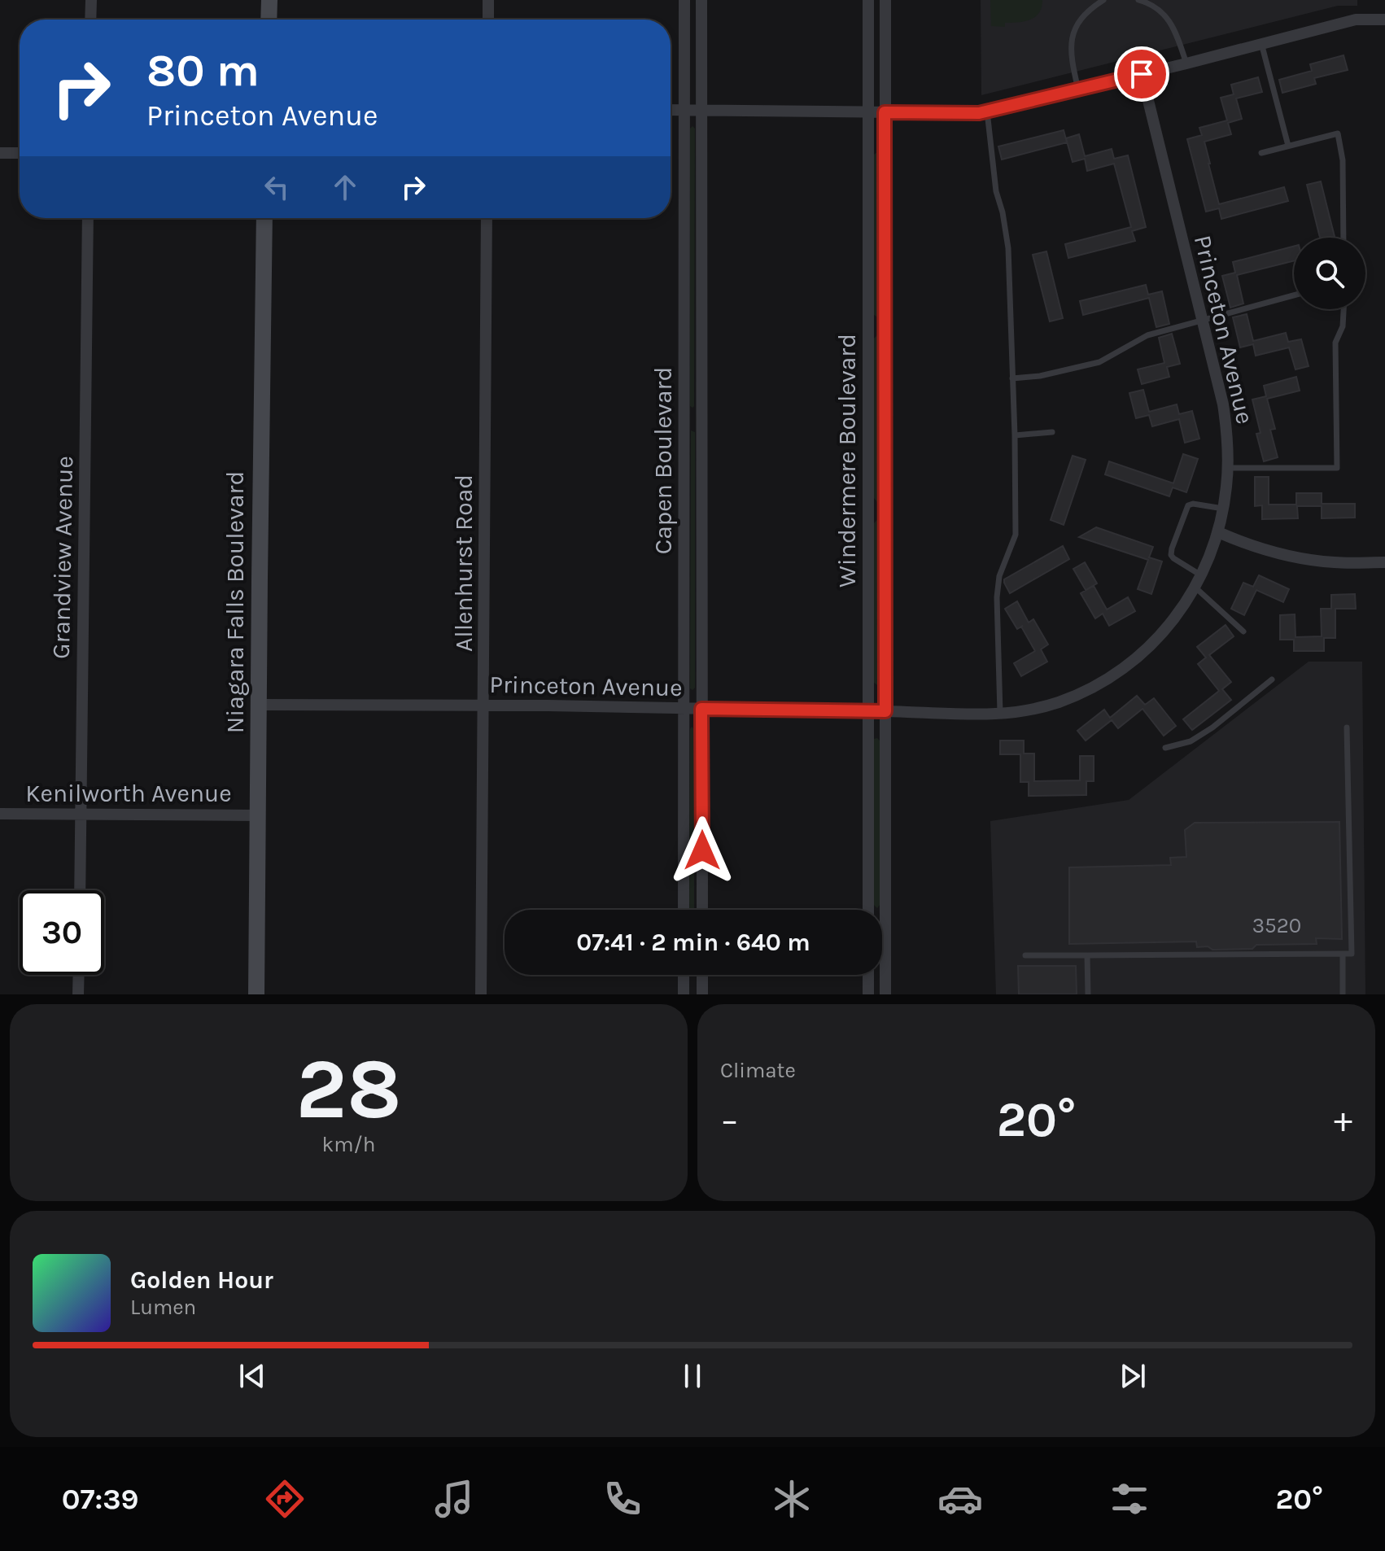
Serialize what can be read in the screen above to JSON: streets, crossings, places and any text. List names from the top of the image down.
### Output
{
  "streets": {
    "main road": ["Niagara Falls Boulevard"],
    "street": [
      "Princeton Avenue",
      "Capen Boulevard",
      "Windermere Boulevard",
      "Grandview Avenue",
      "Allenhurst Road",
      "Kenilworth Avenue"
    ]
  },
  "crossings": [
    ["Princeton Avenue", "Capen Boulevard"],
    ["Princeton Avenue", "Windermere Boulevard"],
    ["Princeton Avenue", "Allenhurst Road"],
    ["Princeton Avenue", "Niagara Falls Boulevard"],
    ["Grandview Avenue", "Kenilworth Avenue"],
    ["Niagara Falls Boulevard", "Kenilworth Avenue"]
  ],
  "house_numbers": ["3520"],
  "page": {
    "turn": ["80 m", "Princeton Avenue"],
    "limit": "30",
    "trip": "07:41 · 2 min · 640 m",
    "tile": [
      ["28", "km/h"],
      "Climate"
    ],
    "heat": ["−", "20°", "+"],
    "song": ["Golden Hour", "Lumen"],
    "tabs": ["07:39", "20°"]
  }
}
